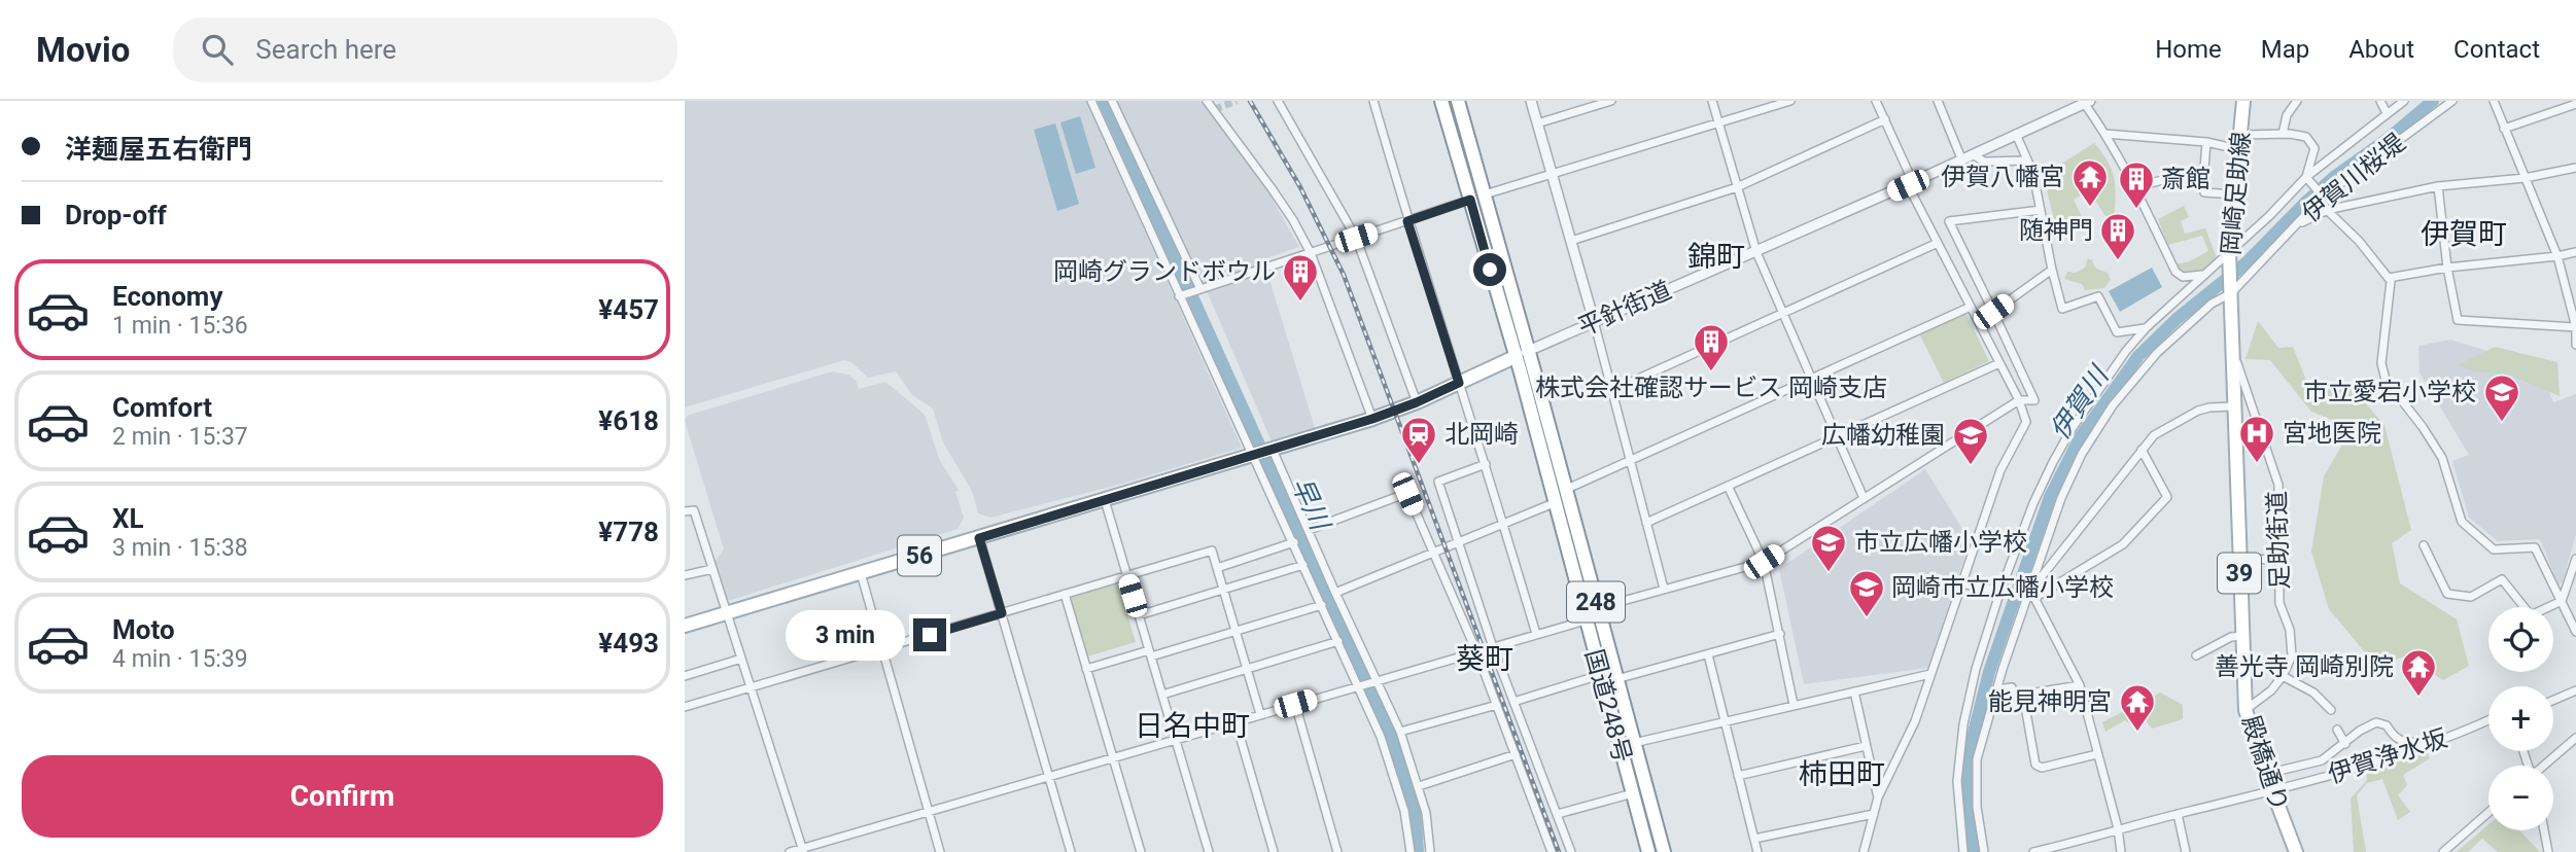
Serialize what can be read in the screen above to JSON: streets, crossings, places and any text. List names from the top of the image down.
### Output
{
  "streets": {
    "main road": [
      "岡崎足助線",
      "平針街道",
      "56",
      "39",
      "248",
      "国道248号",
      "殿橋通り"
    ],
    "street": ["伊賀川桜堤", "足助街道", "伊賀浄水坂"]
  },
  "crossings": [
    ["伊賀川桜堤", "岡崎足助線"],
    ["伊賀川桜堤", "殿橋通り"],
    ["岡崎足助線", "殿橋通り"],
    ["平針街道", "56"],
    ["平針街道", "国道248号"],
    ["足助街道", "殿橋通り"],
    ["伊賀浄水坂", "殿橋通り"]
  ],
  "districts": [
    "伊賀町",
    "錦町",
    "葵町",
    "日名中町",
    "柿田町"
  ],
  "water": ["伊賀川", "早川"],
  "places": {
    "temple": ["伊賀八幡宮", "善光寺 岡崎別院", "能見神明宮"],
    "building": [
      "斎館",
      "随神門",
      "岡崎グランドボウル",
      "株式会社確認サービス 岡崎支店"
    ],
    "school or university": [
      "市立愛宕小学校",
      "広幡幼稚園",
      "市立広幡小学校",
      "岡崎市立広幡小学校"
    ],
    "hospital": ["宮地医院"],
    "station": ["北岡崎"]
  },
  "page": {
    "header": "Movio",
    "search": "Search here",
    "nav": [
      "Home",
      "Map",
      "About",
      "Contact"
    ],
    "banner": ["洋麺屋五右衛門", "Drop-off"],
    "list": [
      {
        "name": "Economy",
        "note": "1 min · 15:36",
        "value": "¥457"
      },
      {
        "name": "Comfort",
        "note": "2 min · 15:37",
        "value": "¥618"
      },
      {
        "name": "XL",
        "note": "3 min · 15:38",
        "value": "¥778"
      },
      {
        "name": "Moto",
        "note": "4 min · 15:39",
        "value": "¥493"
      }
    ],
    "map_buttons": ["+", "−"],
    "bubble": "3 min",
    "buttons": "Confirm"
  }
}
